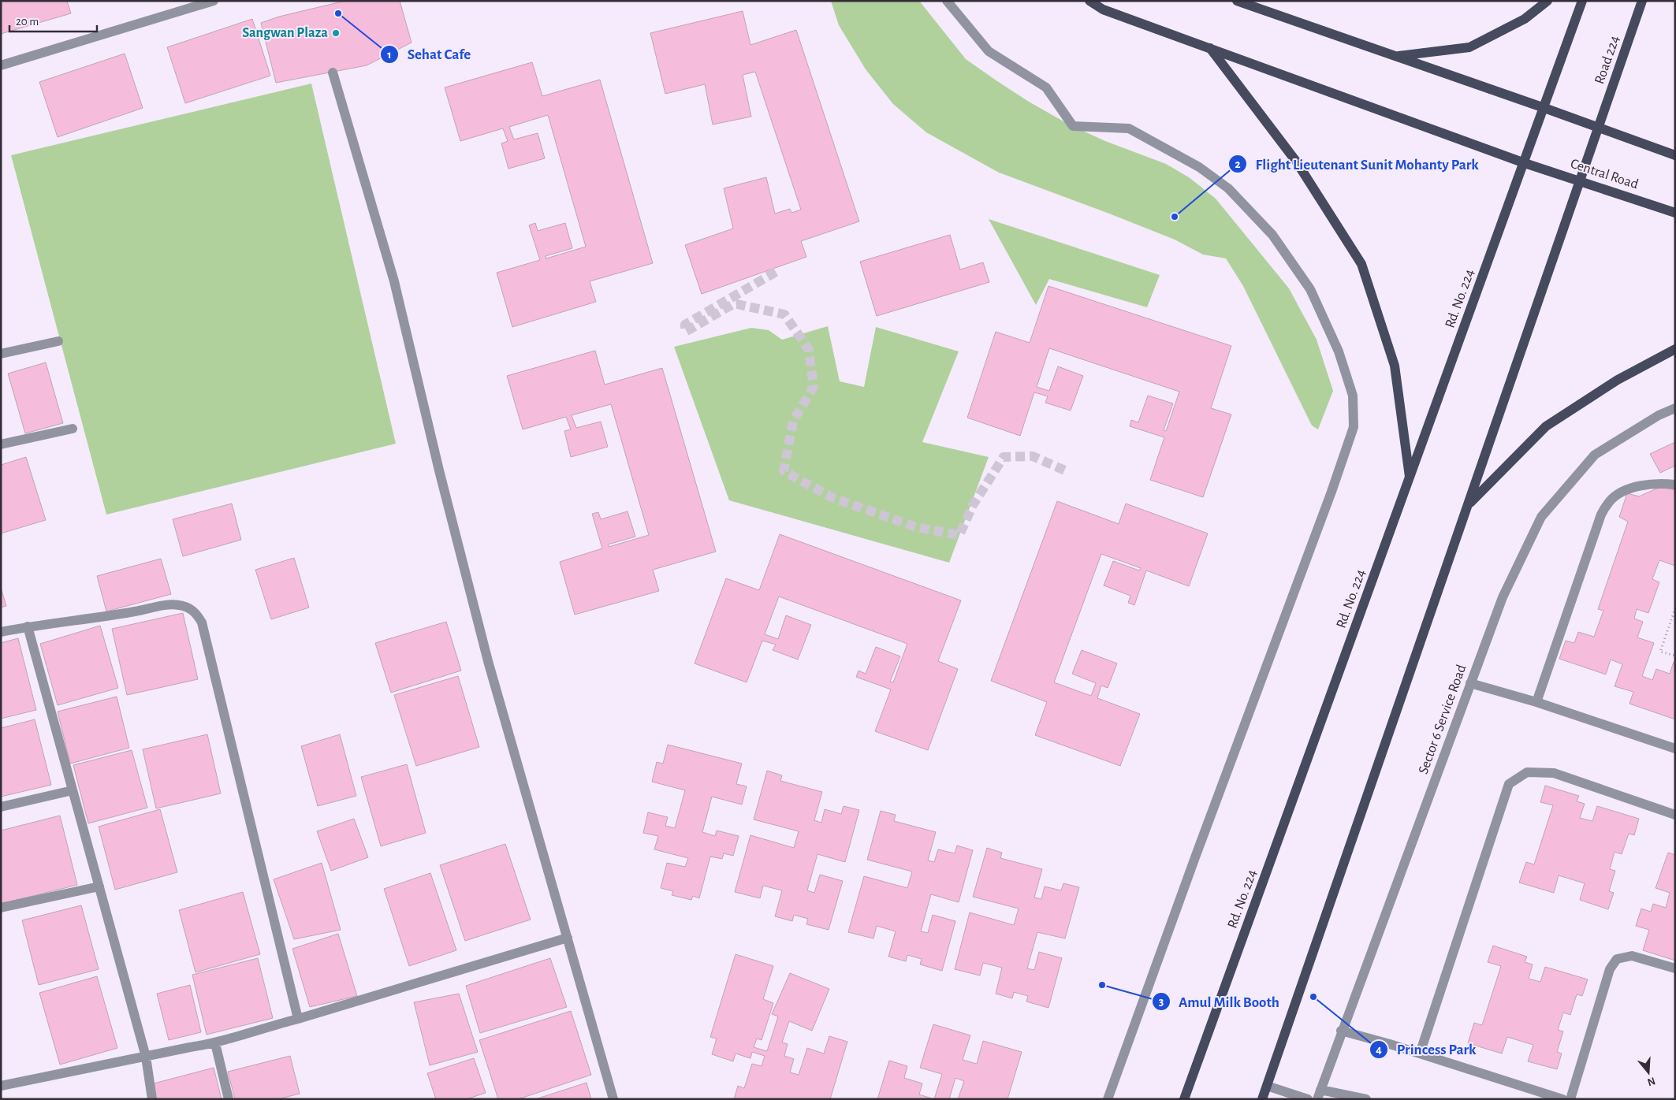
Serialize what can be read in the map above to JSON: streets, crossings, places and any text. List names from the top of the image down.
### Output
{
  "streets": {
    "main road": ["Road 224", "Central Road", "Rd. No. 224"],
    "street": ["Sector 6 Service Road"]
  },
  "crossings": [
    ["Central Road", "Rd. No. 224"]
  ],
  "places": [
    "Sehat Cafe",
    "Sangwan Plaza",
    "Flight Lieutenant Sunit Mohanty Park",
    "Amul Milk Booth",
    "Princess Park"
  ],
  "scale_bar": "20 m",
  "north": "bottom"
}
